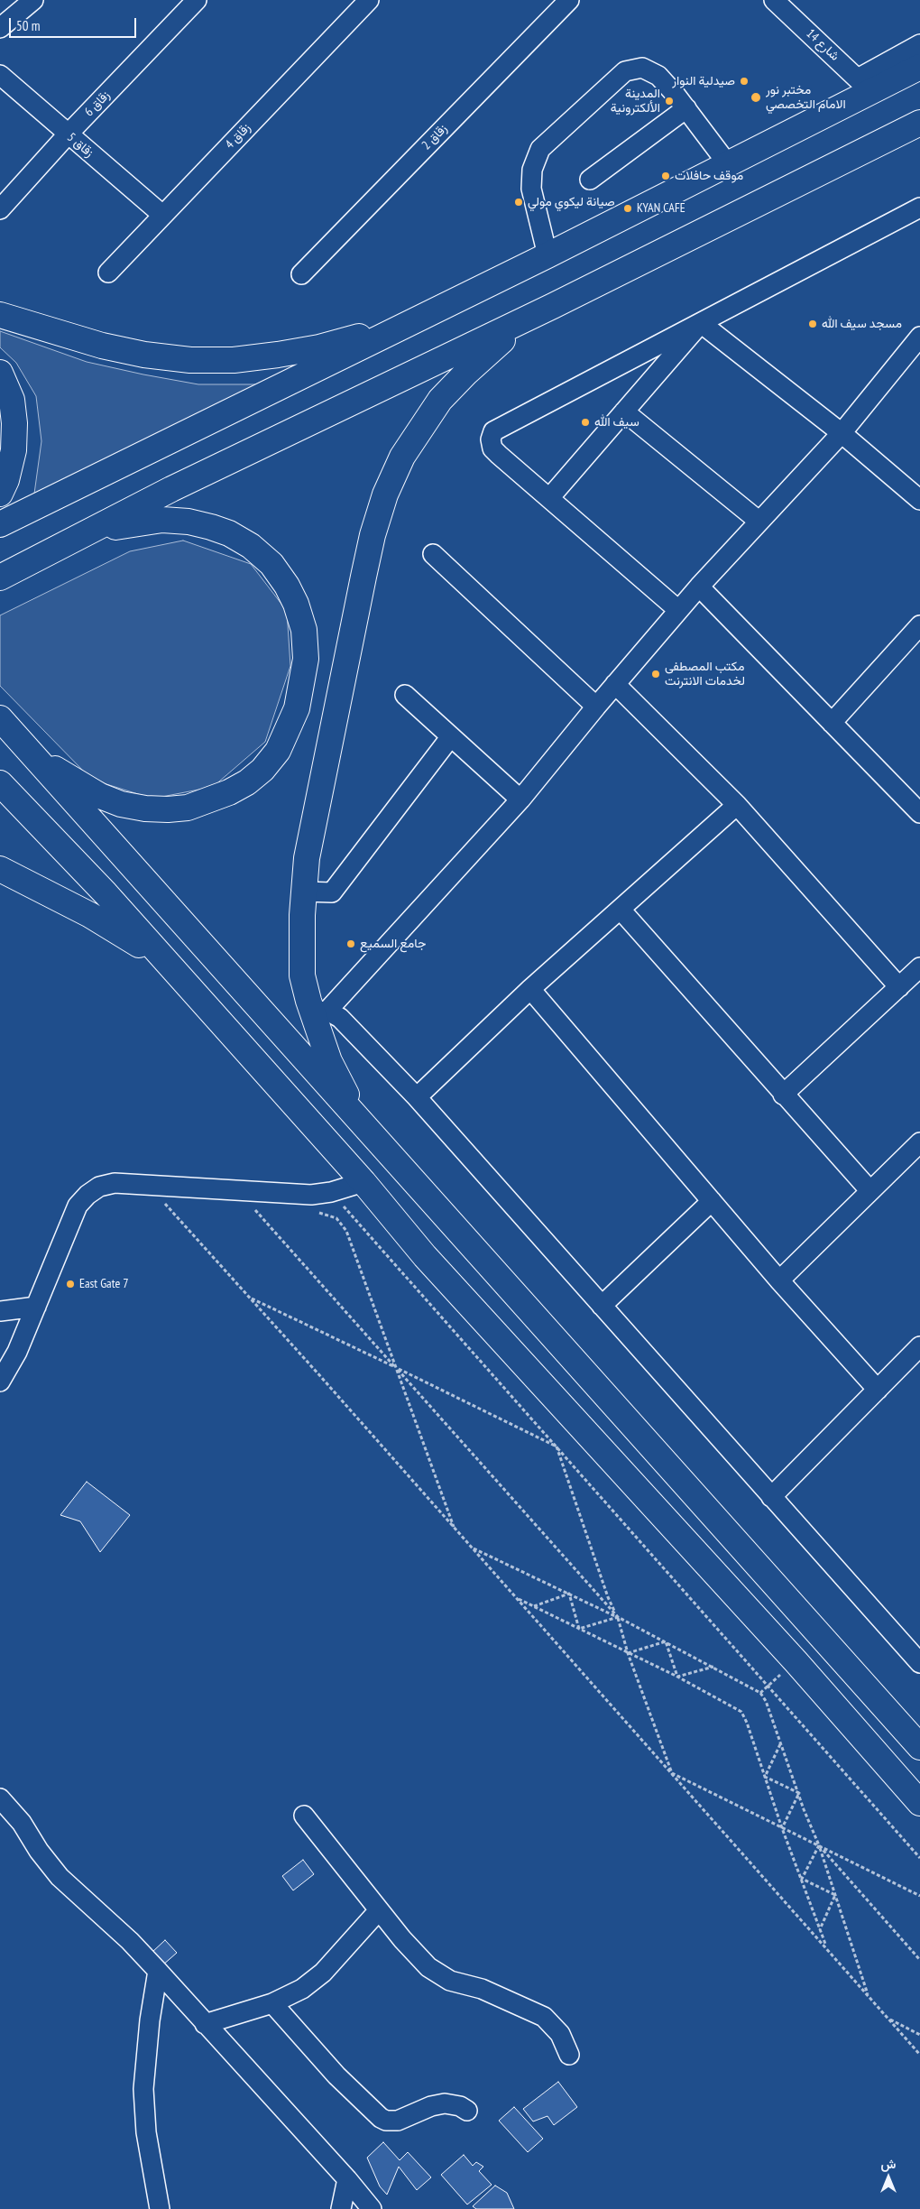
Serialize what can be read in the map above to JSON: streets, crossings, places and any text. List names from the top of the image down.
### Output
{
  "streets": {
    "street": [
      "شارع 14",
      "زقاق 6",
      "زقاق 4",
      "زقاق 2",
      "زقاق 5"
    ]
  },
  "crossings": [
    ["زقاق 6", "زقاق 5"],
    ["زقاق 4", "زقاق 5"]
  ],
  "places": [
    "صيدلية النوار",
    "مختبر نور الامام التخصصي",
    "المدينة الألكترونية",
    "موقف حافلات",
    "صيانة ليكوي مولي",
    "KYAN CAFE",
    "مسجد سيف الله",
    "سيف الله",
    "مكتب المصطفى لخدمات الانترنت",
    "جامع السميع",
    "East Gate 7"
  ],
  "scale_bar": "50 m",
  "north": "top"
}
